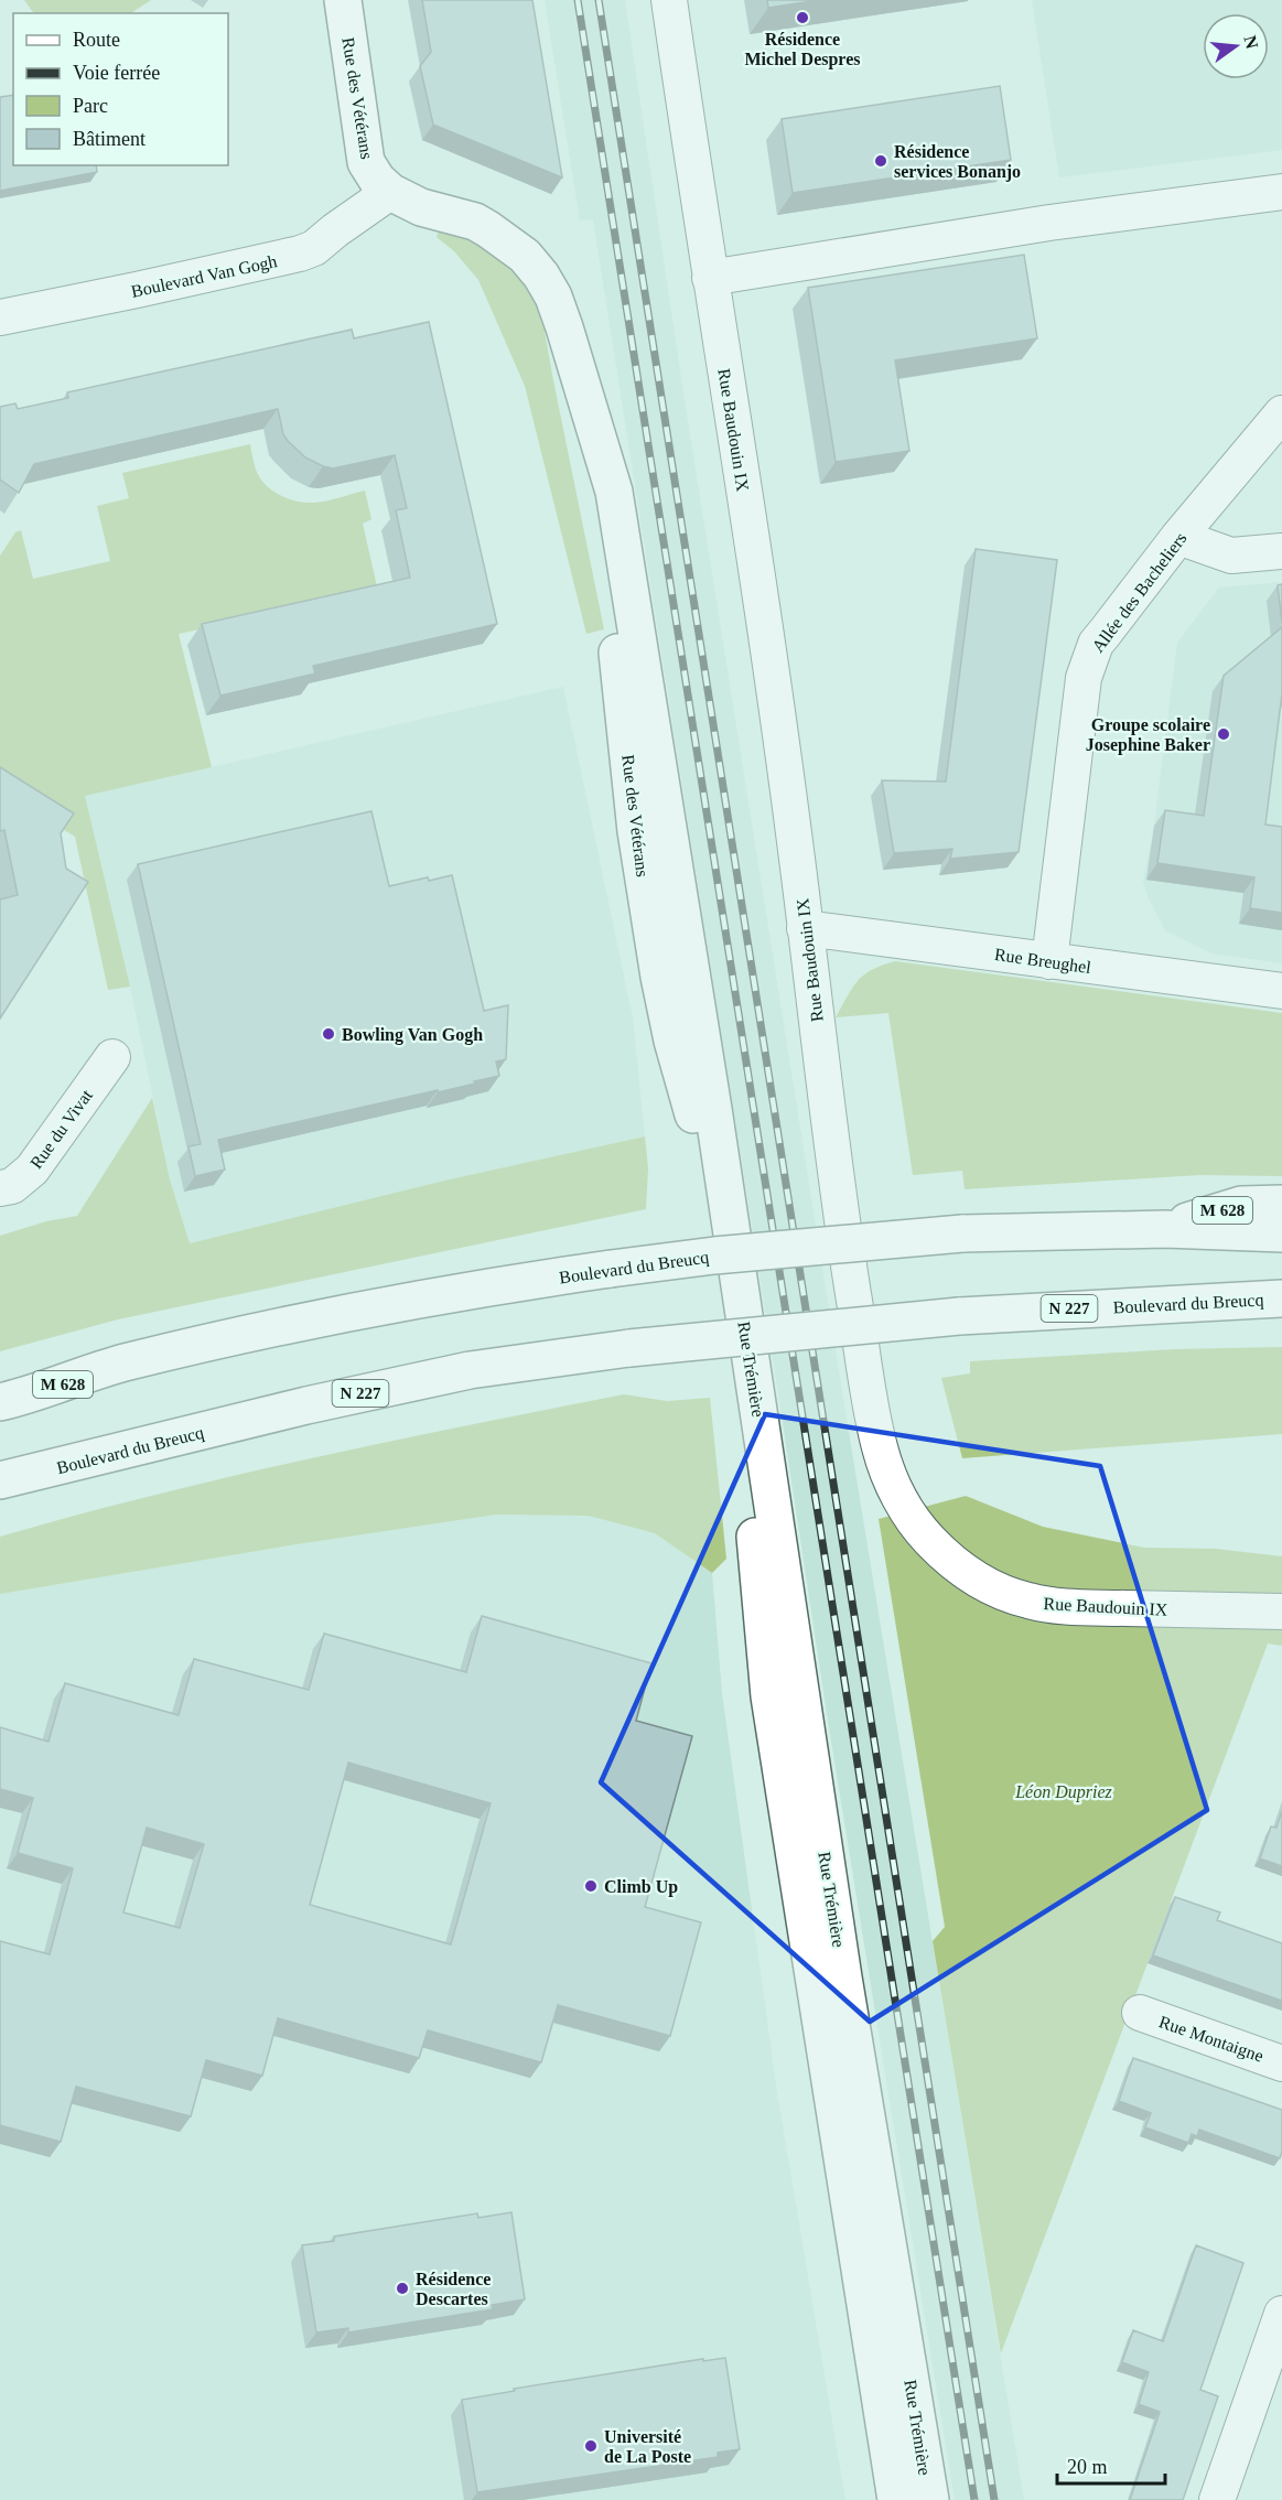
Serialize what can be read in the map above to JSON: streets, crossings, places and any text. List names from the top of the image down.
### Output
{
  "streets": {
    "main road": [
      "Rue des Vétérans",
      "M 628",
      "Boulevard du Breucq",
      "N 227",
      "Rue Trémière"
    ],
    "street": [
      "Boulevard Van Gogh",
      "Rue Baudouin IX",
      "Allée des Bacheliers",
      "Rue Breughel",
      "Rue du Vivat",
      "Rue Montaigne"
    ]
  },
  "crossings": [
    ["Rue des Vétérans", "Boulevard Van Gogh"],
    ["Rue des Vétérans", "Rue Trémière"],
    ["Rue Baudouin IX", "Rue Breughel"],
    ["Allée des Bacheliers", "Rue Breughel"],
    ["M 628", "Boulevard du Breucq"]
  ],
  "parks": ["Léon Dupriez"],
  "places": [
    "Résidence Michel Despres",
    "Résidence services Bonanjo",
    "Groupe scolaire Josephine Baker",
    "Bowling Van Gogh",
    "Climb Up",
    "Résidence Descartes",
    "Université de La Poste"
  ],
  "legend": [
    "Route",
    "Voie ferrée",
    "Parc",
    "Bâtiment"
  ],
  "scale_bar": "20 m",
  "north": "right"
}
